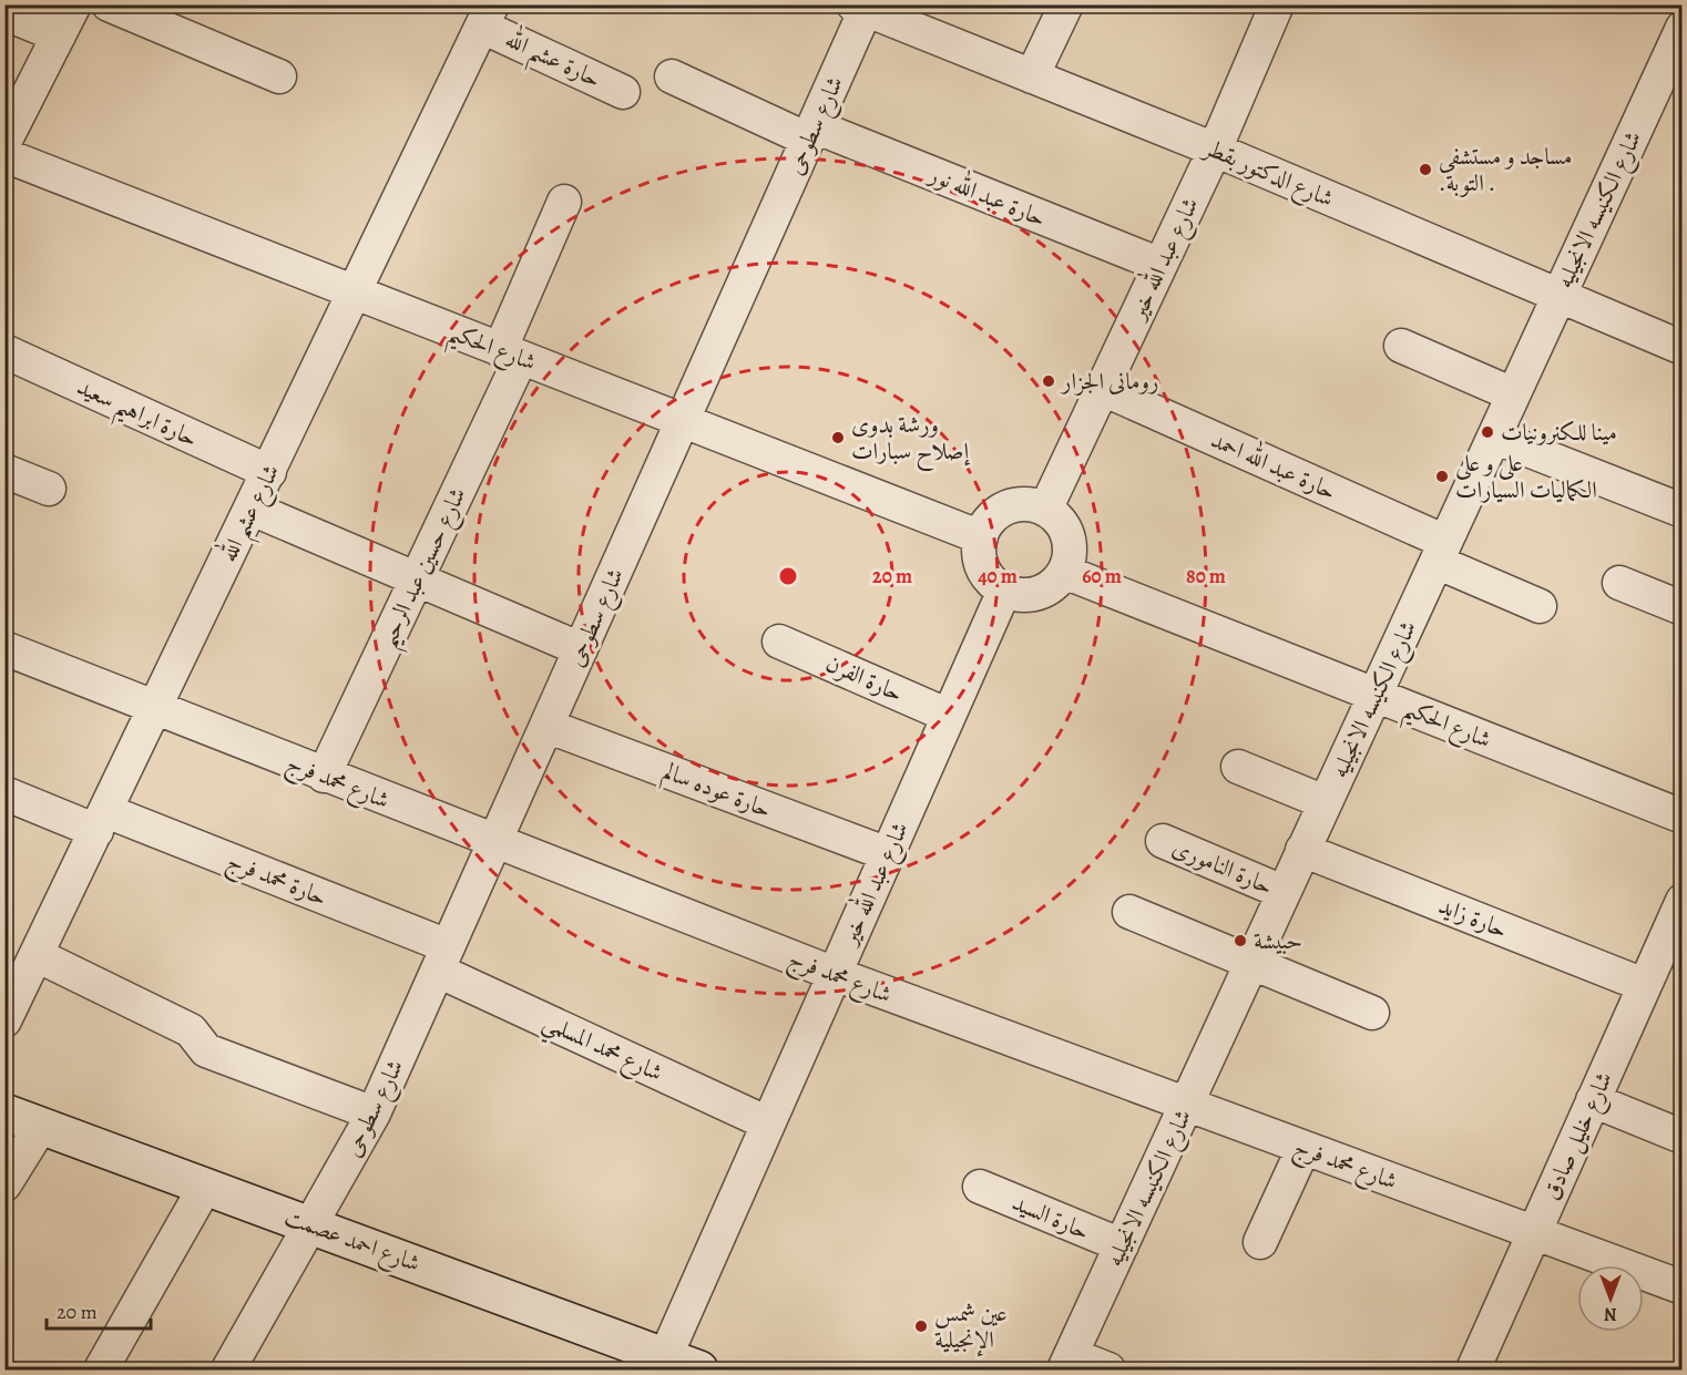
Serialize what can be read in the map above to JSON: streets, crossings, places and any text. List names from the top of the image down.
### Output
{
  "streets": {
    "main road": ["شارع احمد عصمت"],
    "street": [
      "حارة عشم الله",
      "شارع سطوحى",
      "شارع الدكتور بقطر",
      "حارة عبد الله نور",
      "شارع الكنيسه الانجيليه",
      "شارع عبد الله خير",
      "شارع الحكيم",
      "حارة ابراهيم سعيد",
      "حارة عبد الله احمد",
      "شارع عشم الله",
      "شارع حسين عبد الرحيم",
      "حارة الفرن",
      "شارع محمد فرج",
      "حارة عوده سالم",
      "حارة النامورى",
      "حارة محمد فرج",
      "حارة زايد",
      "شارع محمد المسلمي",
      "شارع خليل صادق",
      "حارة السيد"
    ]
  },
  "crossings": [
    ["حارة عشم الله", "شارع عشم الله"],
    ["شارع سطوحى", "شارع الدكتور بقطر"],
    ["شارع سطوحى", "حارة عبد الله نور"],
    ["شارع سطوحى", "شارع الحكيم"],
    ["شارع سطوحى", "شارع محمد فرج"],
    ["شارع سطوحى", "حارة عوده سالم"],
    ["شارع سطوحى", "حارة محمد فرج"],
    ["شارع سطوحى", "شارع محمد المسلمي"],
    ["شارع سطوحى", "شارع احمد عصمت"],
    ["شارع الدكتور بقطر", "شارع الكنيسه الانجيليه"],
    ["شارع الدكتور بقطر", "شارع عبد الله خير"],
    ["حارة عبد الله نور", "شارع عبد الله خير"],
    ["شارع الكنيسه الانجيليه", "شارع الحكيم"],
    ["شارع الكنيسه الانجيليه", "حارة عبد الله احمد"],
    ["شارع الكنيسه الانجيليه", "شارع محمد فرج"],
    ["شارع الكنيسه الانجيليه", "حارة النامورى"],
    ["شارع الكنيسه الانجيليه", "حارة زايد"],
    ["شارع الكنيسه الانجيليه", "حارة السيد"],
    ["شارع عبد الله خير", "شارع الحكيم"],
    ["شارع عبد الله خير", "حارة عبد الله احمد"],
    ["شارع عبد الله خير", "حارة الفرن"],
    ["شارع عبد الله خير", "شارع محمد فرج"],
    ["شارع عبد الله خير", "حارة عوده سالم"],
    ["شارع عبد الله خير", "شارع محمد المسلمي"],
    ["شارع عبد الله خير", "شارع احمد عصمت"],
    ["شارع الحكيم", "شارع عشم الله"],
    ["شارع الحكيم", "شارع حسين عبد الرحيم"],
    ["حارة ابراهيم سعيد", "شارع عشم الله"],
    ["شارع عشم الله", "شارع محمد فرج"],
    ["شارع عشم الله", "حارة محمد فرج"],
    ["شارع حسين عبد الرحيم", "شارع محمد فرج"],
    ["شارع محمد فرج", "شارع خليل صادق"],
    ["حارة محمد فرج", "شارع محمد المسلمي"],
    ["حارة زايد", "شارع خليل صادق"]
  ],
  "places": [
    "مساجد و مستشفى .التوبة .",
    "رومانى الجزار",
    "مينا للكنرونيات",
    "ورشة بدوى إصلاح سبارات",
    "على و على الكماليات السيارات",
    "حبيشة",
    "عين شمس الإنجيلية"
  ],
  "scale_bar": "20 m",
  "north": "bottom",
  "rings": [
    "20 m",
    "40 m",
    "60 m",
    "80 m"
  ]
}
